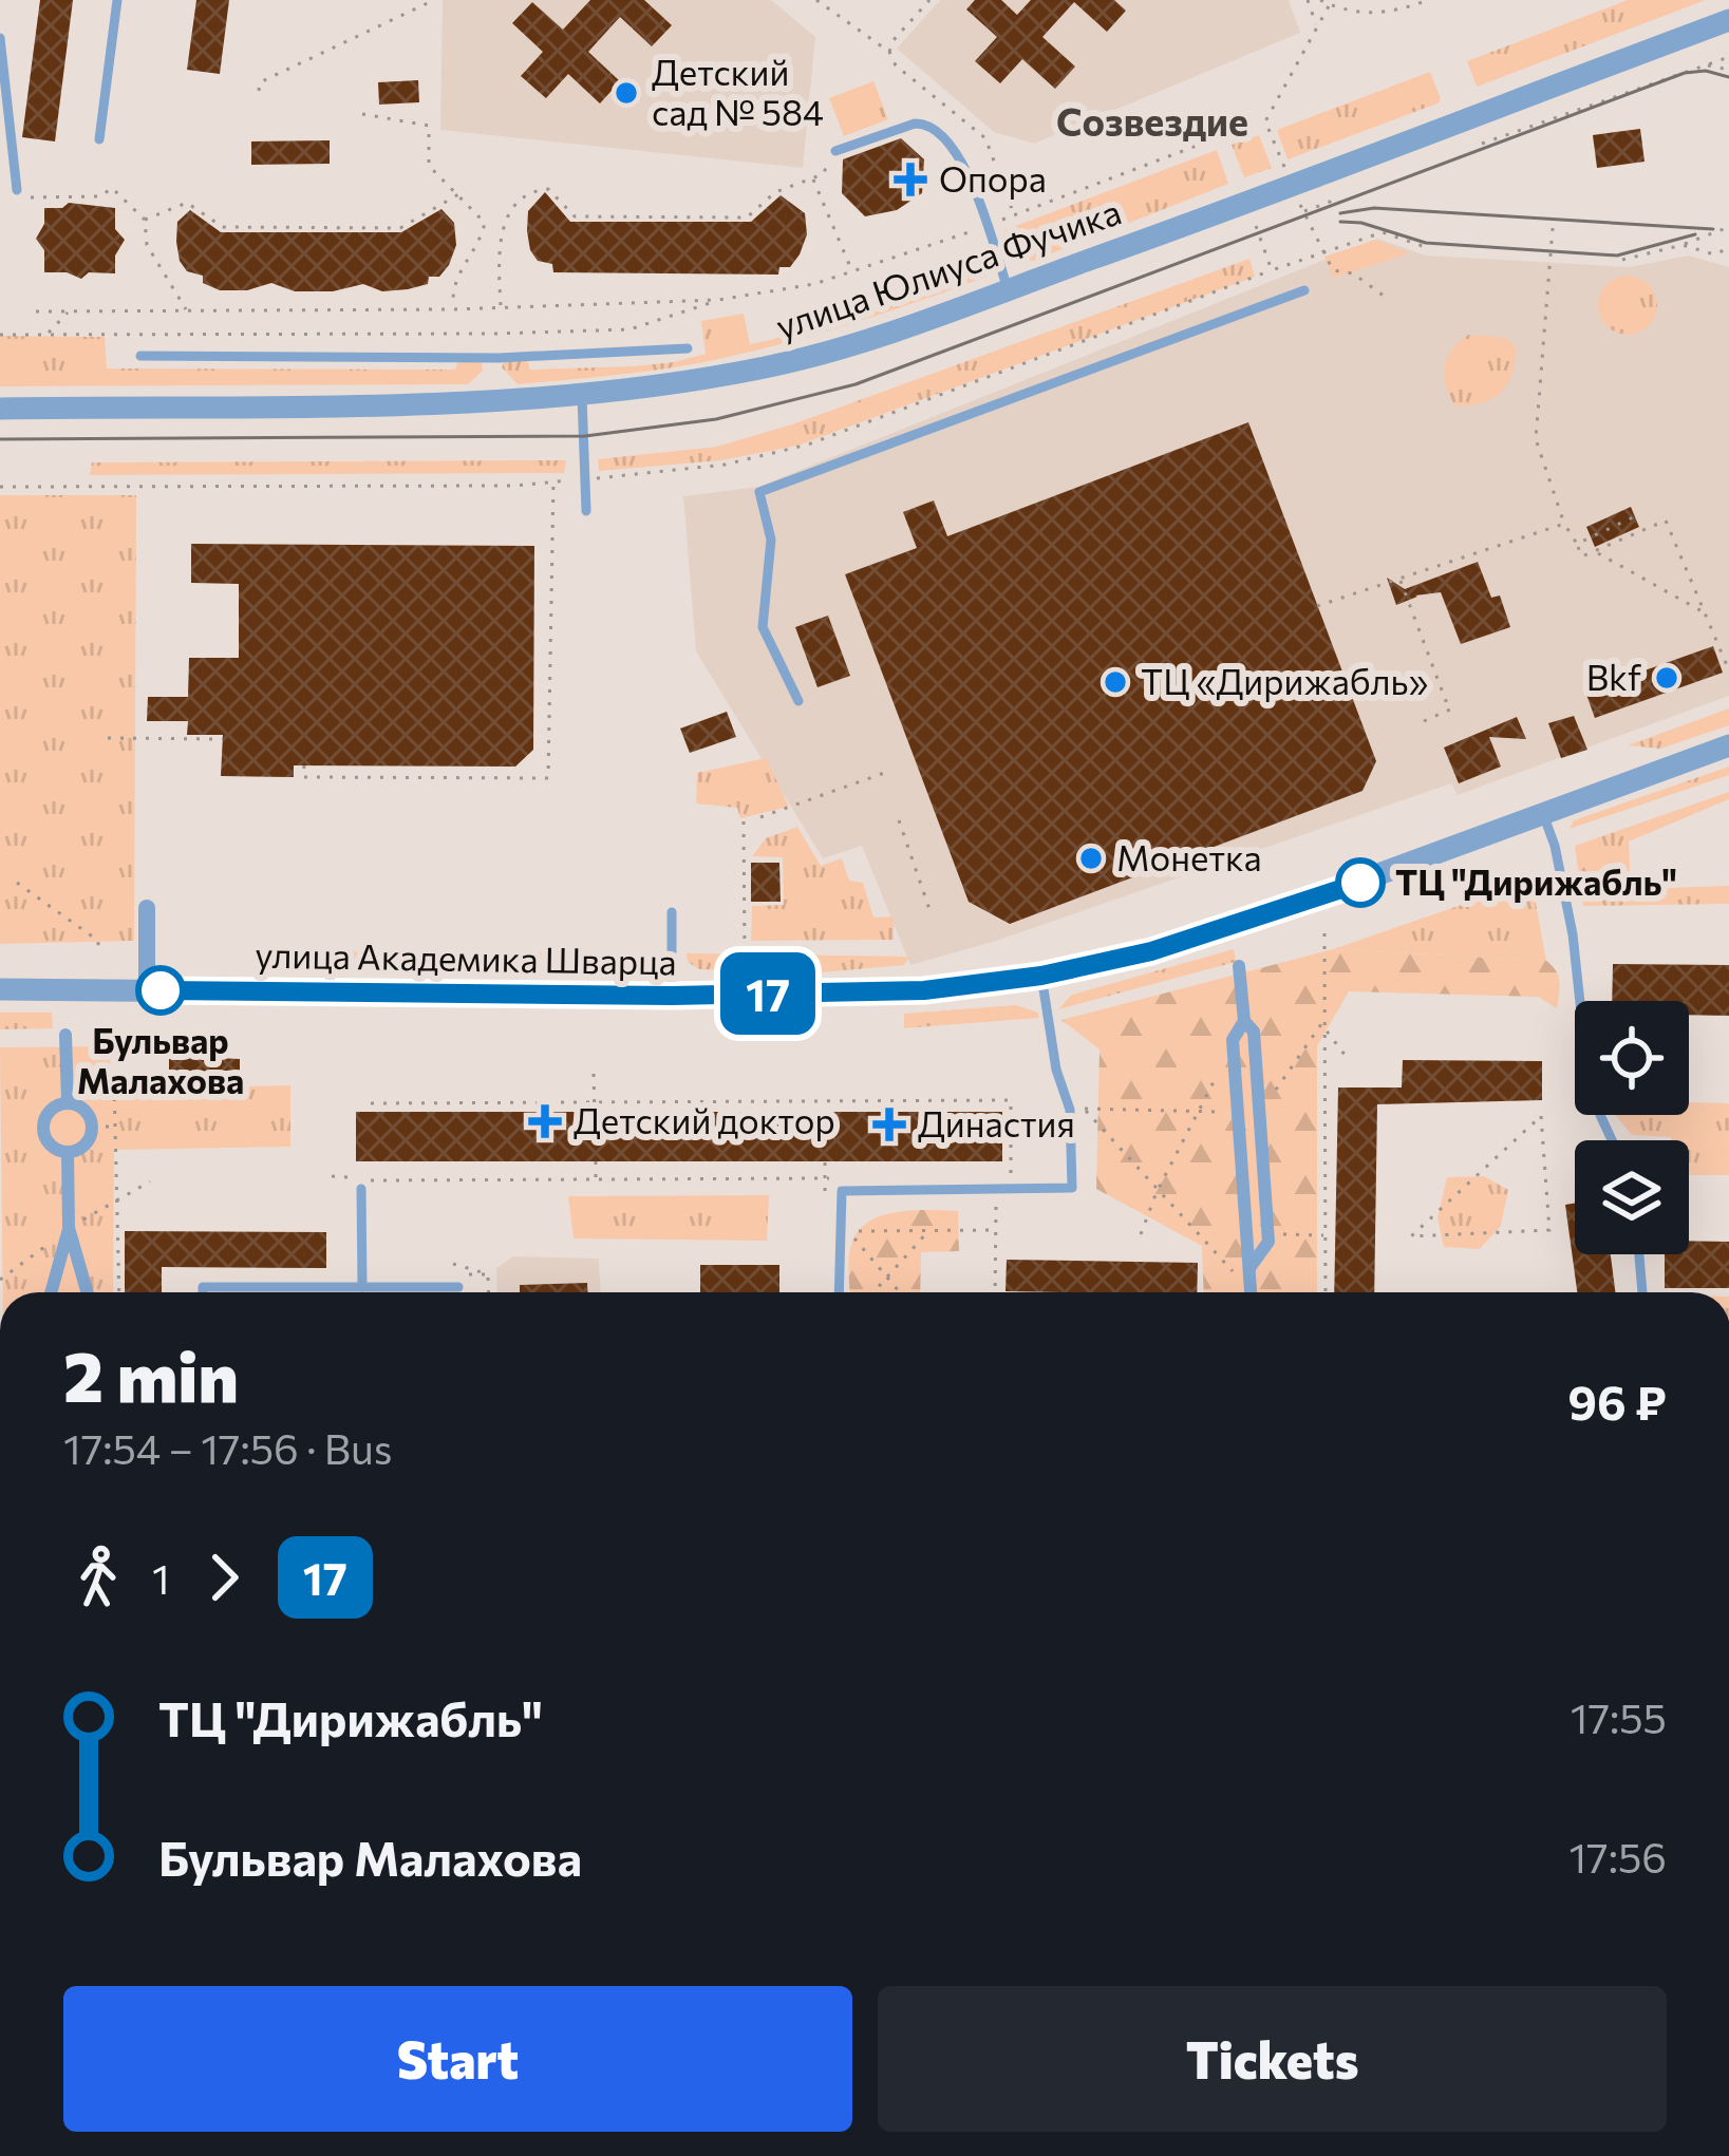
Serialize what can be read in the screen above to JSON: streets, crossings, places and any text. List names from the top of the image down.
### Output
{
  "streets": {
    "street": ["улица Юлиуса Фучика", "улица Академика Шварца"]
  },
  "districts": ["Созвездие"],
  "places": {
    "other": [
      "Детский сад № 584",
      "Bkf",
      "ТЦ «Дирижабль»",
      "Монетка",
      "ТЦ \"Дирижабль\"",
      "Бульвар Малахова"
    ],
    "health": ["Опора", "Детский доктор", "Династия"]
  },
  "lines": ["bus line 17"],
  "page": {
    "on_map": "17",
    "heading": ["2 min", "17:54 – 17:56 · Bus", "96 ₽"],
    "legs": ["1", "17"],
    "list": [
      {
        "name": "ТЦ \"Дирижабль\"",
        "value": "17:55"
      },
      {
        "name": "Бульвар Малахова",
        "value": "17:56"
      }
    ],
    "buttons": ["Start", "Tickets"]
  }
}
